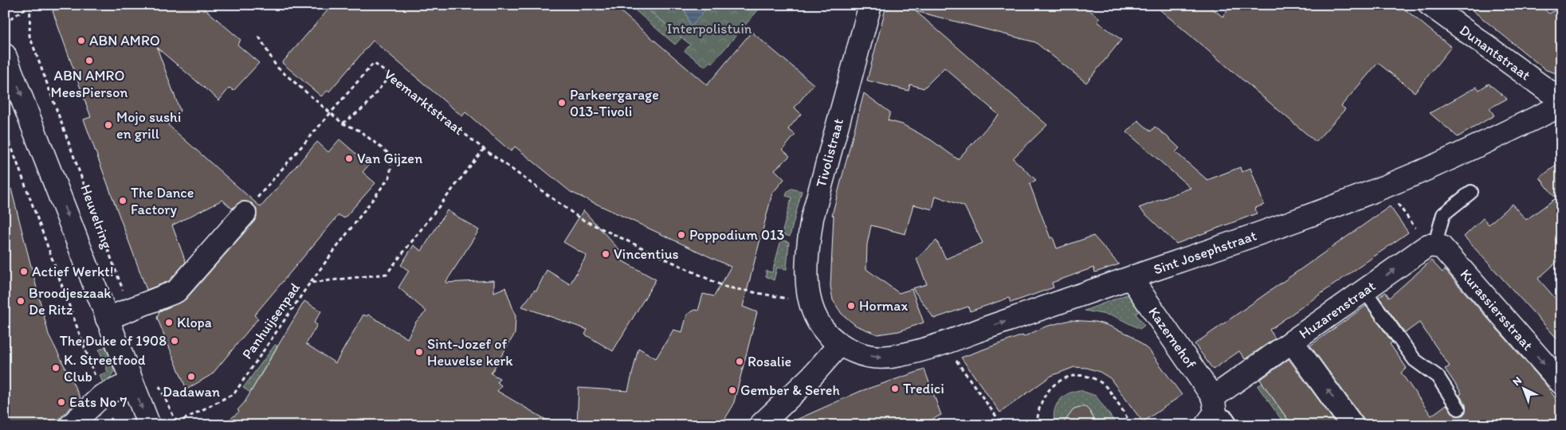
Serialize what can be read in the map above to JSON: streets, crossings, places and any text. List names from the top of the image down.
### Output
{
  "streets": {
    "street": [
      "Dunantstraat",
      "Tivolistraat",
      "Heuvelring",
      "Sint Josephstraat",
      "Huzarenstraat",
      "Kurassiersstraat",
      "Kazernehof"
    ],
    "path": ["Veemarktstraat", "Panhuijsenpad"]
  },
  "crossings": [
    ["Veemarktstraat", "Tivolistraat"],
    ["Veemarktstraat", "Panhuijsenpad"],
    ["Tivolistraat", "Sint Josephstraat"],
    ["Sint Josephstraat", "Kazernehof"],
    ["Huzarenstraat", "Kurassiersstraat"],
    ["Huzarenstraat", "Kazernehof"]
  ],
  "one_way": ["Sint Josephstraat", "Kurassiersstraat"],
  "parks": ["Interpolistuin"],
  "places": [
    "ABN AMRO",
    "ABN AMRO MeesPierson",
    "Parkeergarage 013-Tivoli",
    "Mojo sushi en grill",
    "Van Gijzen",
    "The Dance Factory",
    "Poppodium 013",
    "Vincentius",
    "Actief Werkt!",
    "Broodjeszaak De Ritz",
    "Hormax",
    "Klopa",
    "The Duke of 1908",
    "Sint-Jozef of Heuvelse kerk",
    "Rosalie",
    "K. Streetfood Club",
    "Dadawan",
    "Tredici",
    "Gember & Sereh",
    "Eats No 7"
  ],
  "north": "top left"
}
